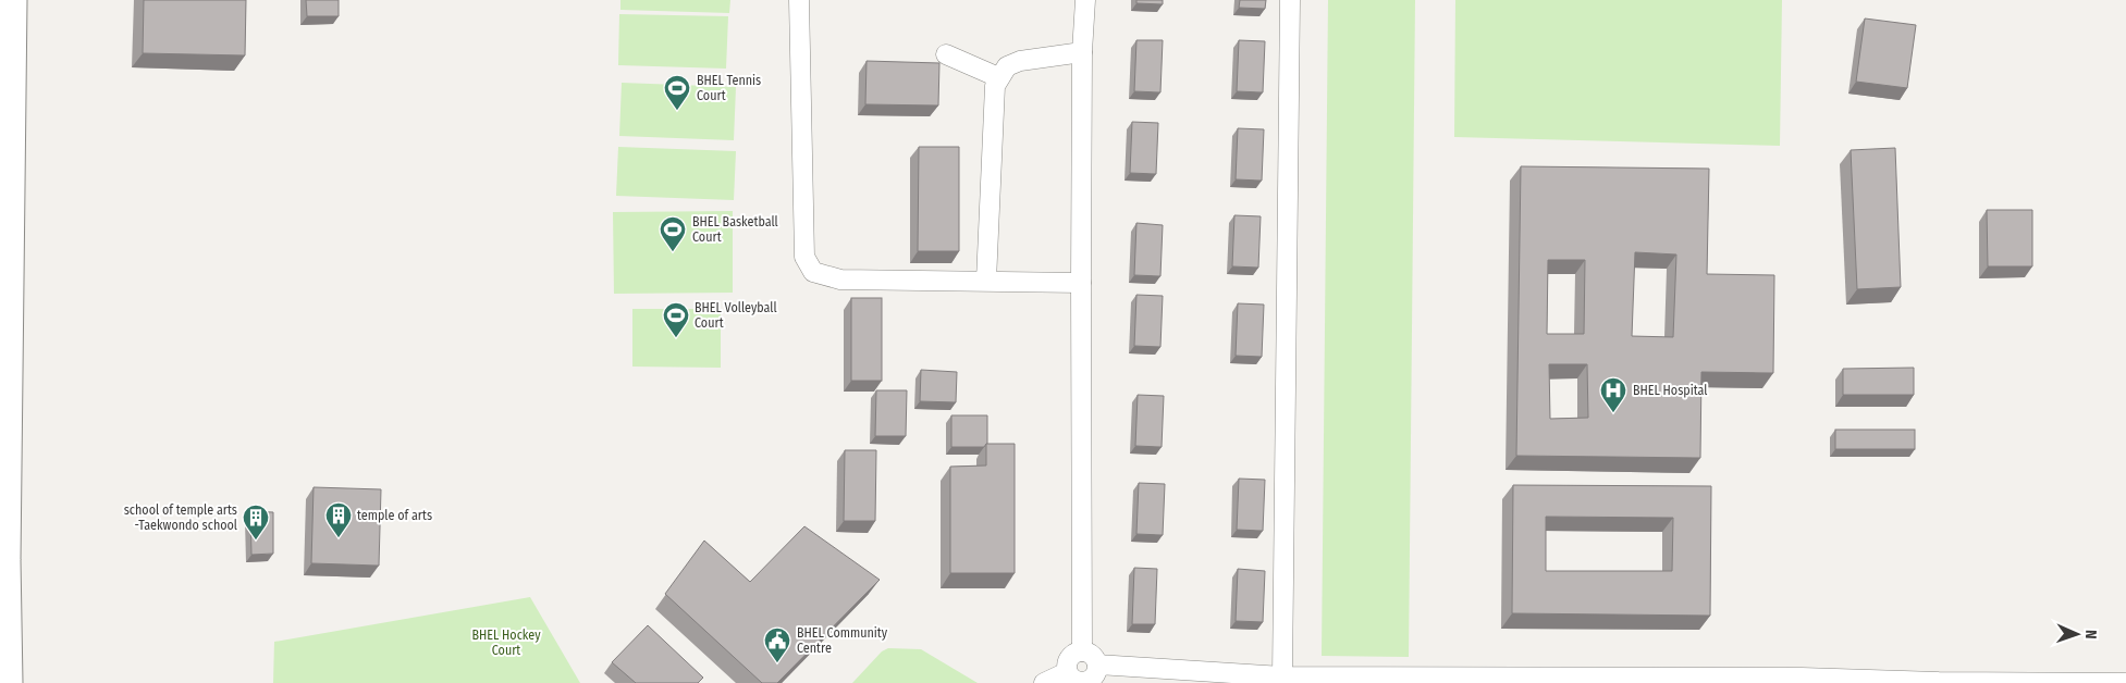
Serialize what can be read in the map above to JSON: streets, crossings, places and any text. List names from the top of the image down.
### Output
{
  "parks": ["BHEL Hockey Court"],
  "places": {
    "sports": ["BHEL Tennis Court", "BHEL Basketball Court", "BHEL Volleyball Court"],
    "hospital": ["BHEL Hospital"],
    "building": ["temple of arts", "school of temple arts -Taekwondo school"],
    "public building": ["BHEL Community Centre"]
  },
  "north": "right"
}
